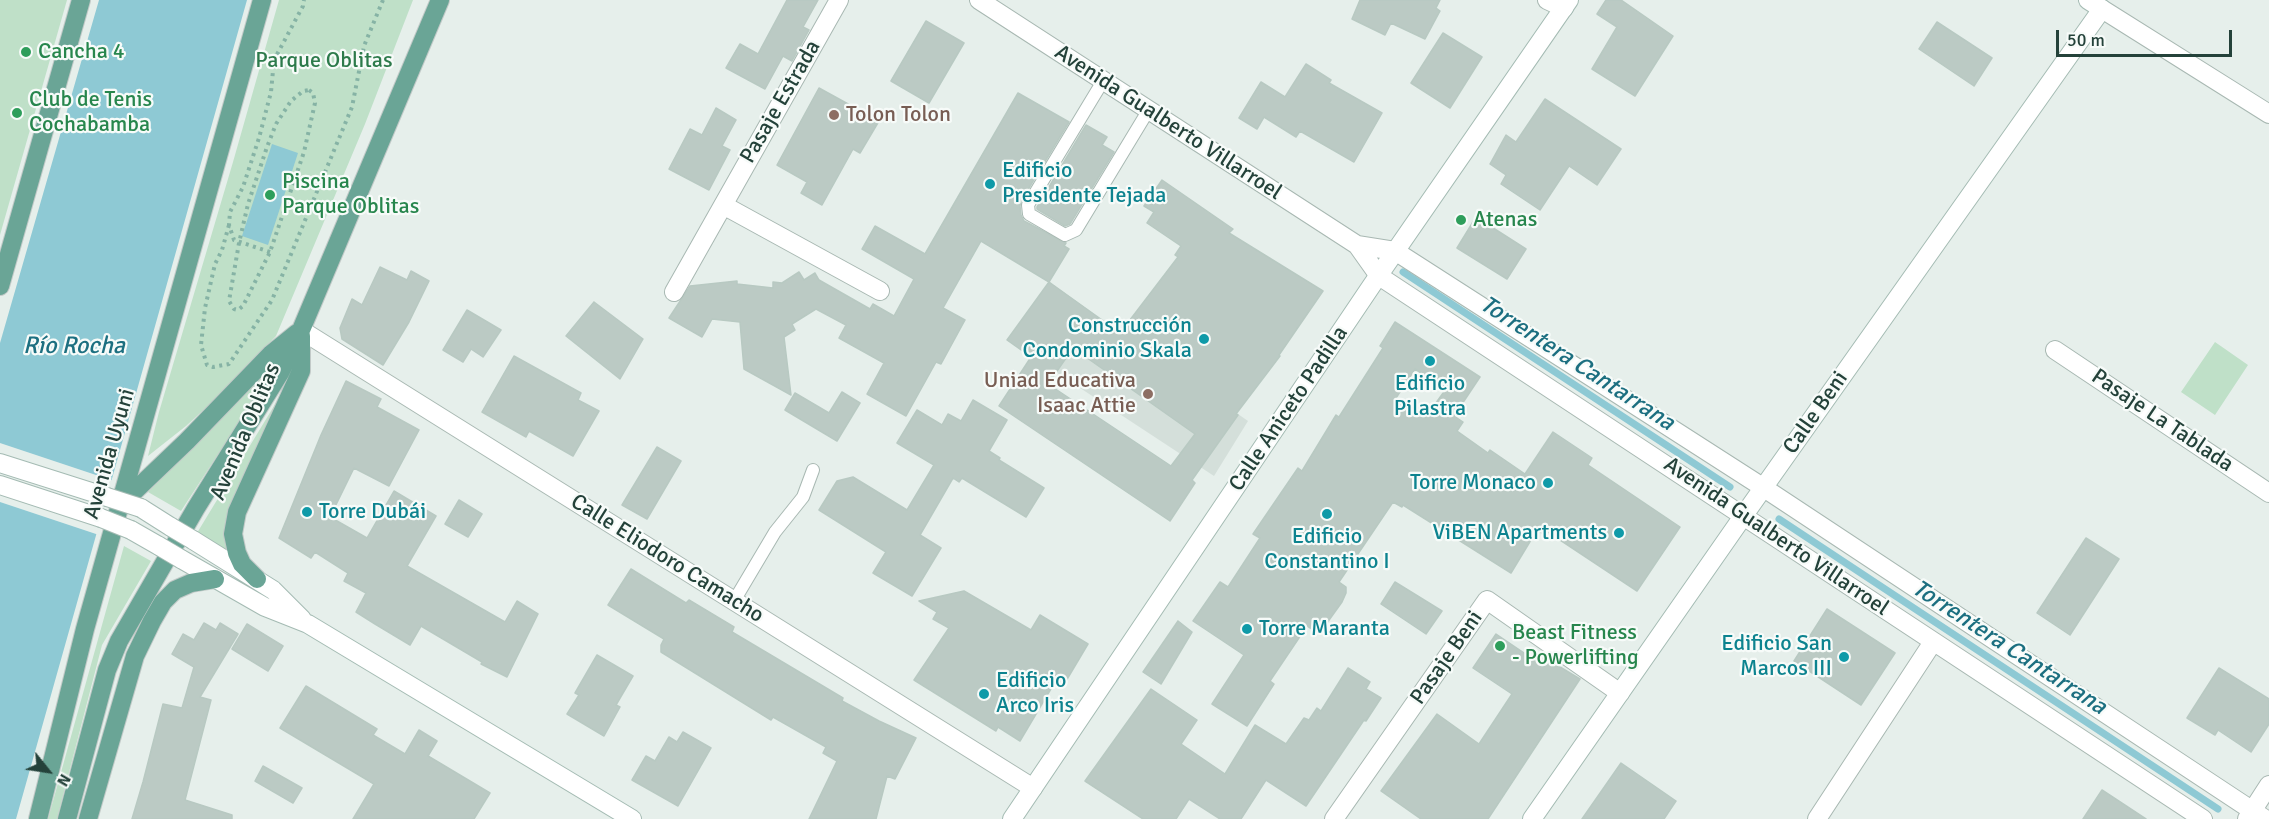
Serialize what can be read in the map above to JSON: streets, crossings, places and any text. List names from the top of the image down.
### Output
{
  "streets": {
    "main road": ["Avenida Oblitas", "Avenida Uyuni"],
    "street": [
      "Pasaje Estrada",
      "Avenida Gualberto Villarroel",
      "Calle Aniceto Padilla",
      "Calle Beni",
      "Pasaje La Tablada",
      "Calle Eliodoro Camacho",
      "Pasaje Beni"
    ]
  },
  "crossings": [
    ["Avenida Gualberto Villarroel", "Calle Aniceto Padilla"],
    ["Avenida Gualberto Villarroel", "Calle Beni"],
    ["Calle Aniceto Padilla", "Calle Eliodoro Camacho"],
    ["Calle Beni", "Pasaje Beni"],
    ["Avenida Oblitas", "Calle Eliodoro Camacho"]
  ],
  "water": ["Río Rocha", "Torrentera Cantarrana"],
  "parks": ["Parque Oblitas"],
  "places": [
    "Cancha 4",
    "Club de Tenis Cochabamba",
    "Tolon Tolon",
    "Edificio Presidente Tejada",
    "Piscina Parque Oblitas",
    "Atenas",
    "Construcción Condominio Skala",
    "Edificio Pilastra",
    "Uniad Educativa Isaac Attie",
    "Torre Monaco",
    "Torre Dubái",
    "Edificio Constantino I",
    "ViBEN Apartments",
    "Torre Maranta",
    "Beast Fitness - Powerlifting",
    "Edificio San Marcos III",
    "Edificio Arco Iris"
  ],
  "scale_bar": "50 m",
  "north": "bottom right"
}
